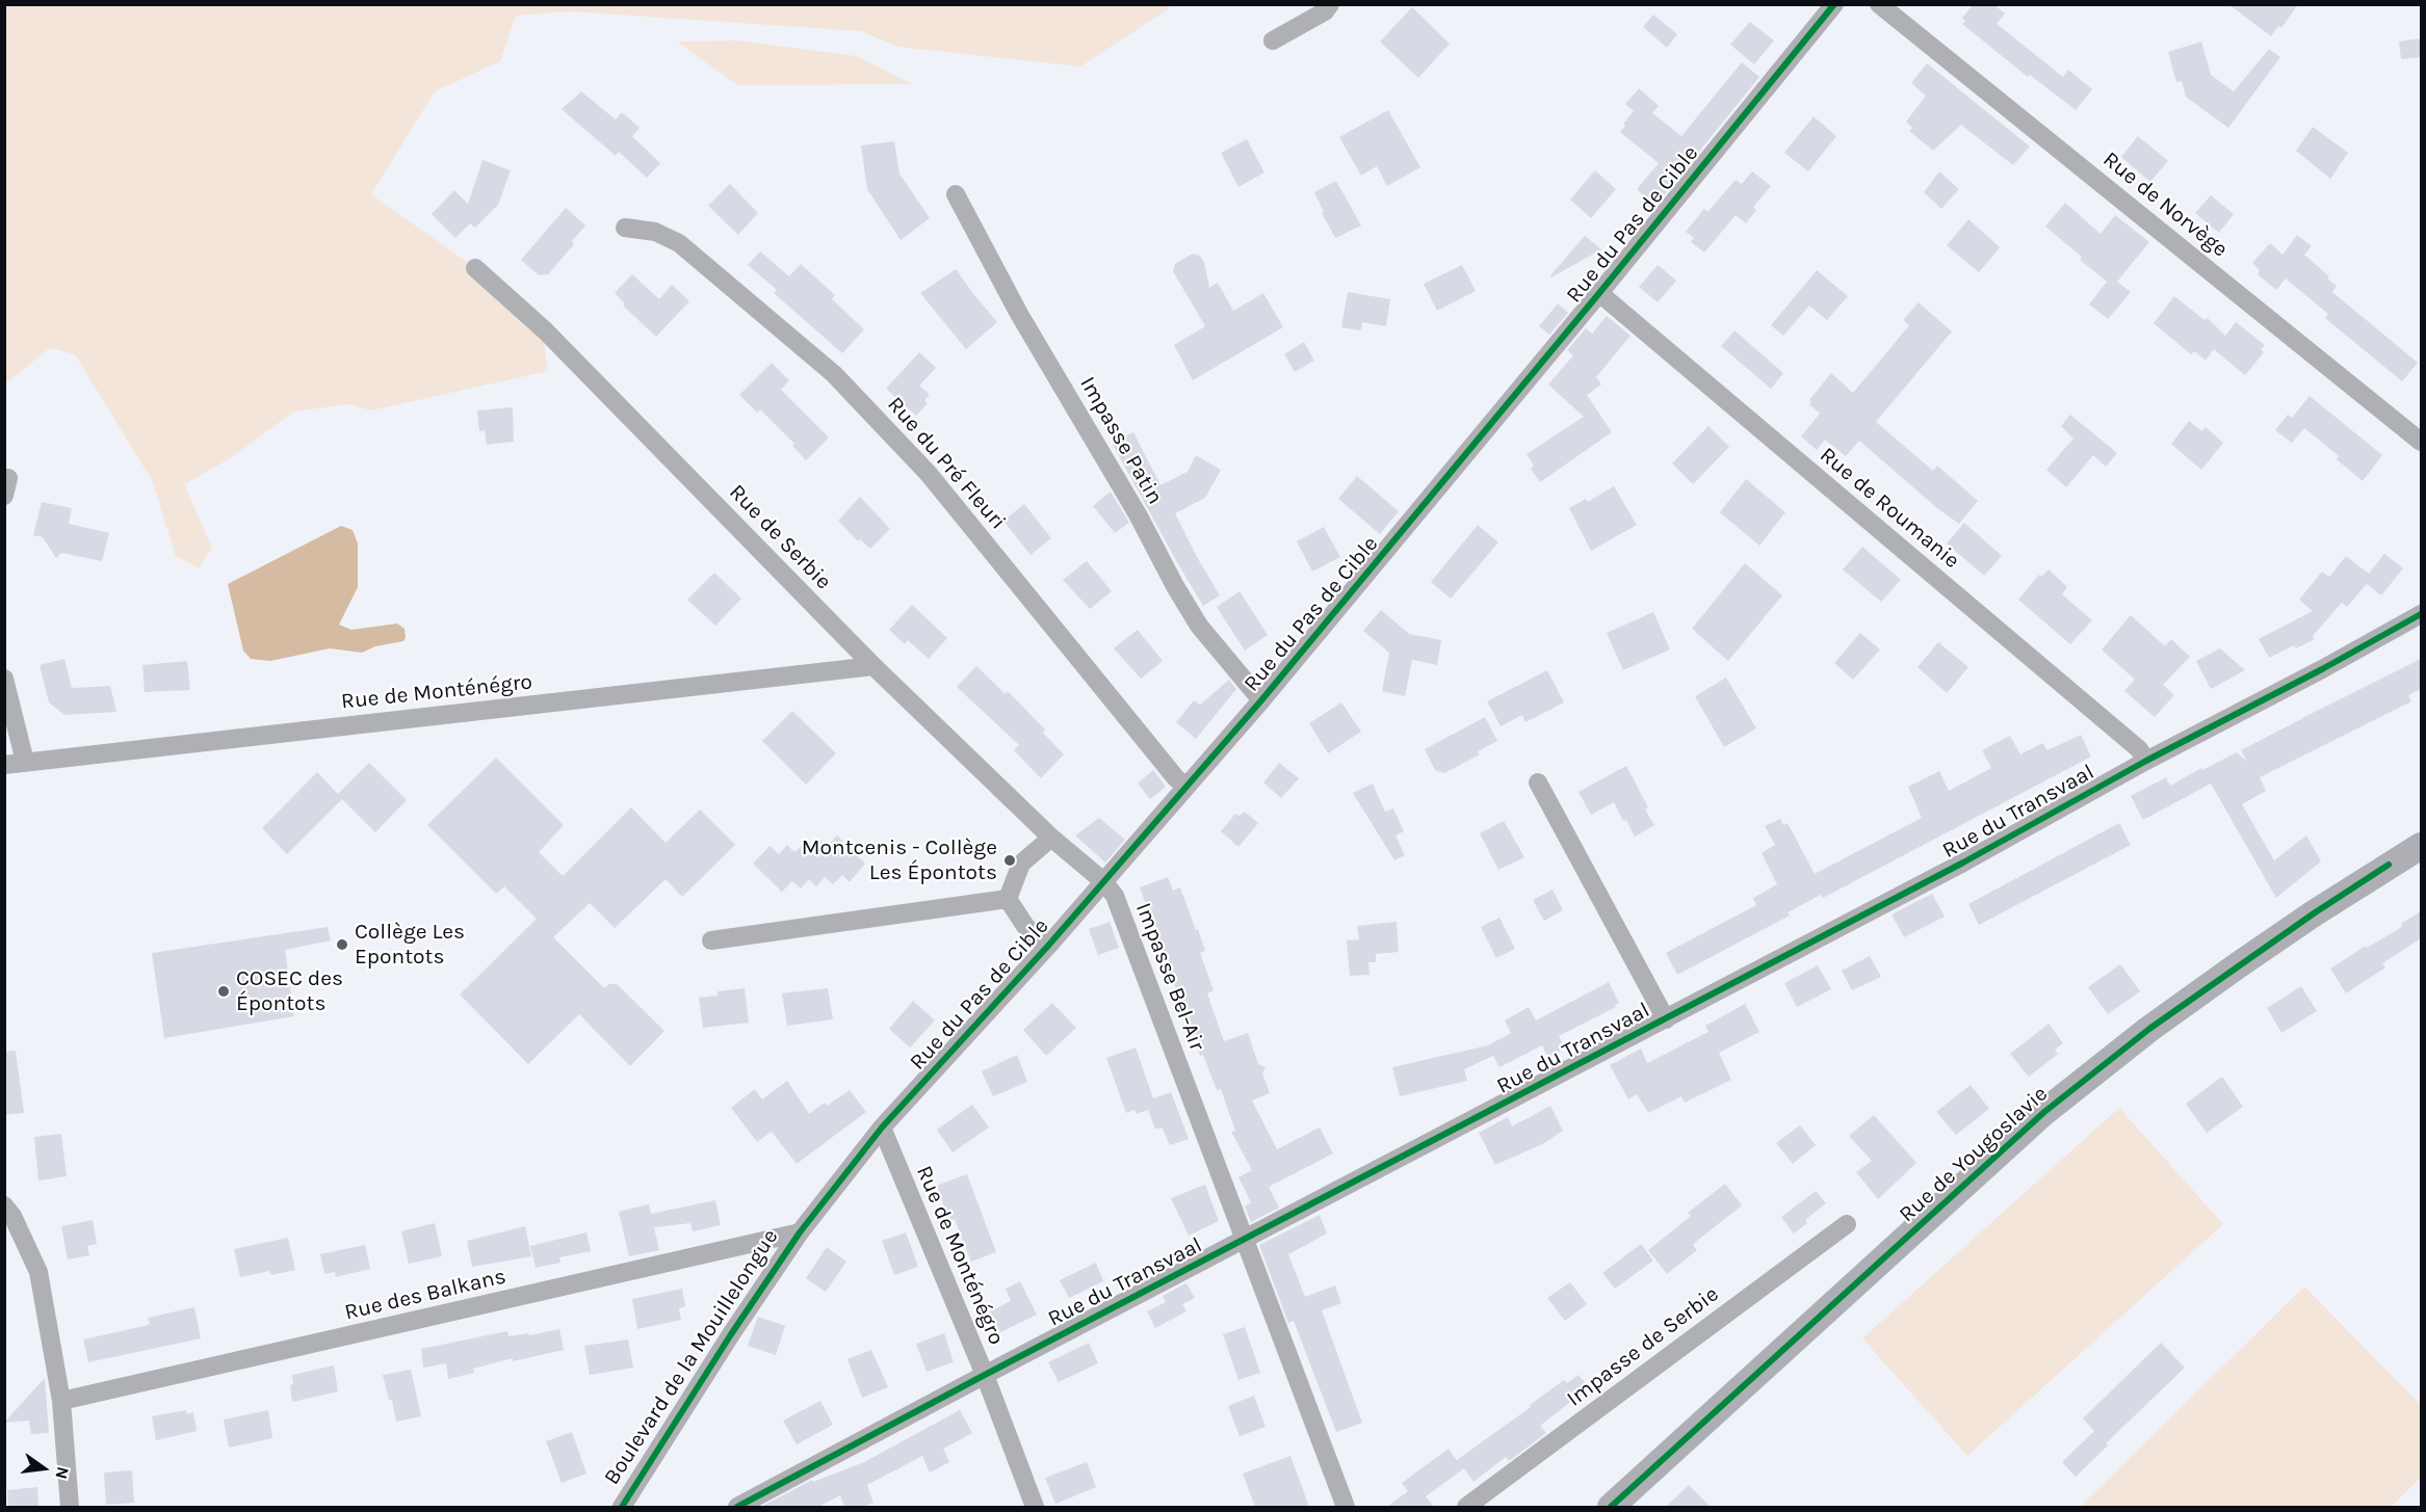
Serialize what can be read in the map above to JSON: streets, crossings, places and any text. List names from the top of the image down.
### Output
{
  "streets": {
    "main road": ["Rue de Yougoslavie"],
    "street": [
      "Rue de Norvège",
      "Rue du Pas de Cible",
      "Impasse Patin",
      "Rue du Pré Fleuri",
      "Rue de Roumanie",
      "Rue de Serbie",
      "Rue de Monténégro",
      "Rue du Transvaal",
      "Impasse Bel-Air",
      "Rue des Balkans",
      "Impasse de Serbie",
      "Boulevard de la Mouillelongue"
    ]
  },
  "crossings": [
    ["Rue du Pas de Cible", "Impasse Patin"],
    ["Rue du Pas de Cible", "Rue du Pré Fleuri"],
    ["Rue du Pas de Cible", "Rue de Roumanie"],
    ["Rue du Pas de Cible", "Rue de Monténégro"],
    ["Rue du Pas de Cible", "Impasse Bel-Air"],
    ["Rue du Pas de Cible", "Rue des Balkans"],
    ["Rue du Pas de Cible", "Boulevard de la Mouillelongue"],
    ["Rue de Roumanie", "Rue du Transvaal"],
    ["Rue de Serbie", "Rue de Monténégro"],
    ["Rue de Serbie", "Impasse Bel-Air"],
    ["Rue de Monténégro", "Rue du Transvaal"],
    ["Rue du Transvaal", "Impasse Bel-Air"],
    ["Rue des Balkans", "Boulevard de la Mouillelongue"]
  ],
  "places": ["Montcenis - Collège Les Épontots", "Collège Les Epontots", "COSEC des Épontots"],
  "north": "right"
}
